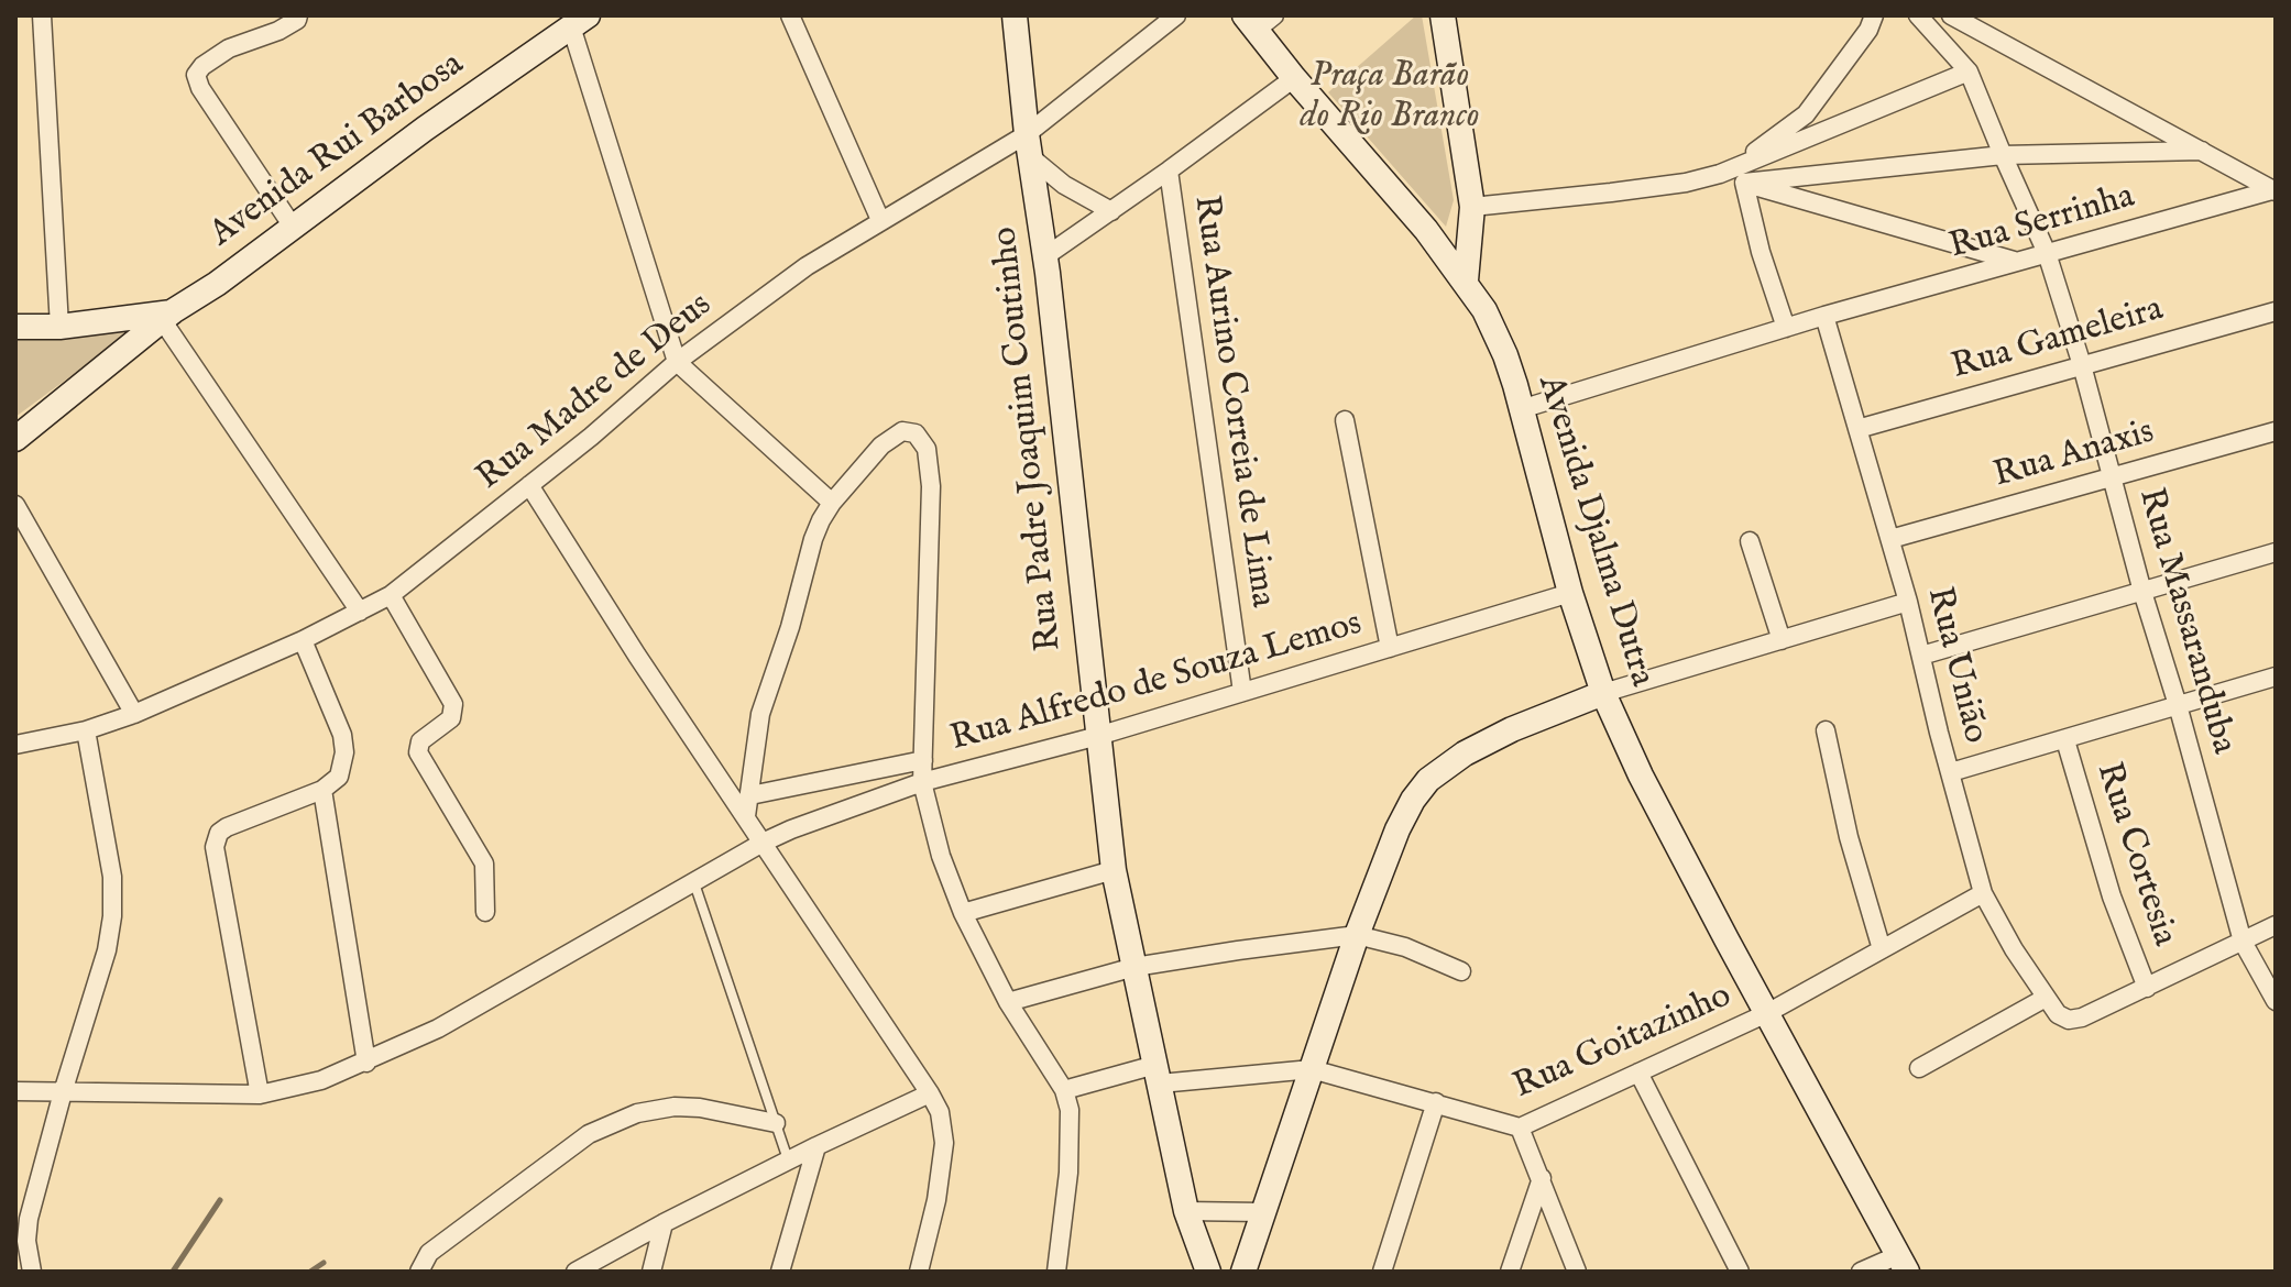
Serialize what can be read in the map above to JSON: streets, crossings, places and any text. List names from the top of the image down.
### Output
{
  "streets": {
    "street": [
      "Avenida Rui Barbosa",
      "Rua Serrinha",
      "Rua Gameleira",
      "Rua Madre de Deus",
      "Rua Aurino Correia de Lima",
      "Rua Padre Joaquim Coutinho",
      "Rua Anaxis",
      "Avenida Djalma Dutra",
      "Rua Massaranduba",
      "Rua União",
      "Rua Alfredo de Souza Lemos",
      "Rua Cortesia",
      "Rua Goitazinho"
    ]
  },
  "crossings": [
    ["Rua Serrinha", "Avenida Djalma Dutra"],
    ["Rua Serrinha", "Rua Massaranduba"],
    ["Rua Serrinha", "Rua União"],
    ["Rua Gameleira", "Rua Massaranduba"],
    ["Rua Gameleira", "Rua União"],
    ["Rua Madre de Deus", "Rua Padre Joaquim Coutinho"],
    ["Rua Aurino Correia de Lima", "Rua Alfredo de Souza Lemos"],
    ["Rua Padre Joaquim Coutinho", "Rua Alfredo de Souza Lemos"],
    ["Rua Padre Joaquim Coutinho", "Rua Goitazinho"],
    ["Rua Anaxis", "Rua Massaranduba"],
    ["Rua Anaxis", "Rua União"],
    ["Avenida Djalma Dutra", "Rua Alfredo de Souza Lemos"],
    ["Avenida Djalma Dutra", "Rua Goitazinho"],
    ["Rua União", "Rua Cortesia"],
    ["Rua União", "Rua Goitazinho"]
  ],
  "parks": ["Praça Barão do Rio Branco"]
}
